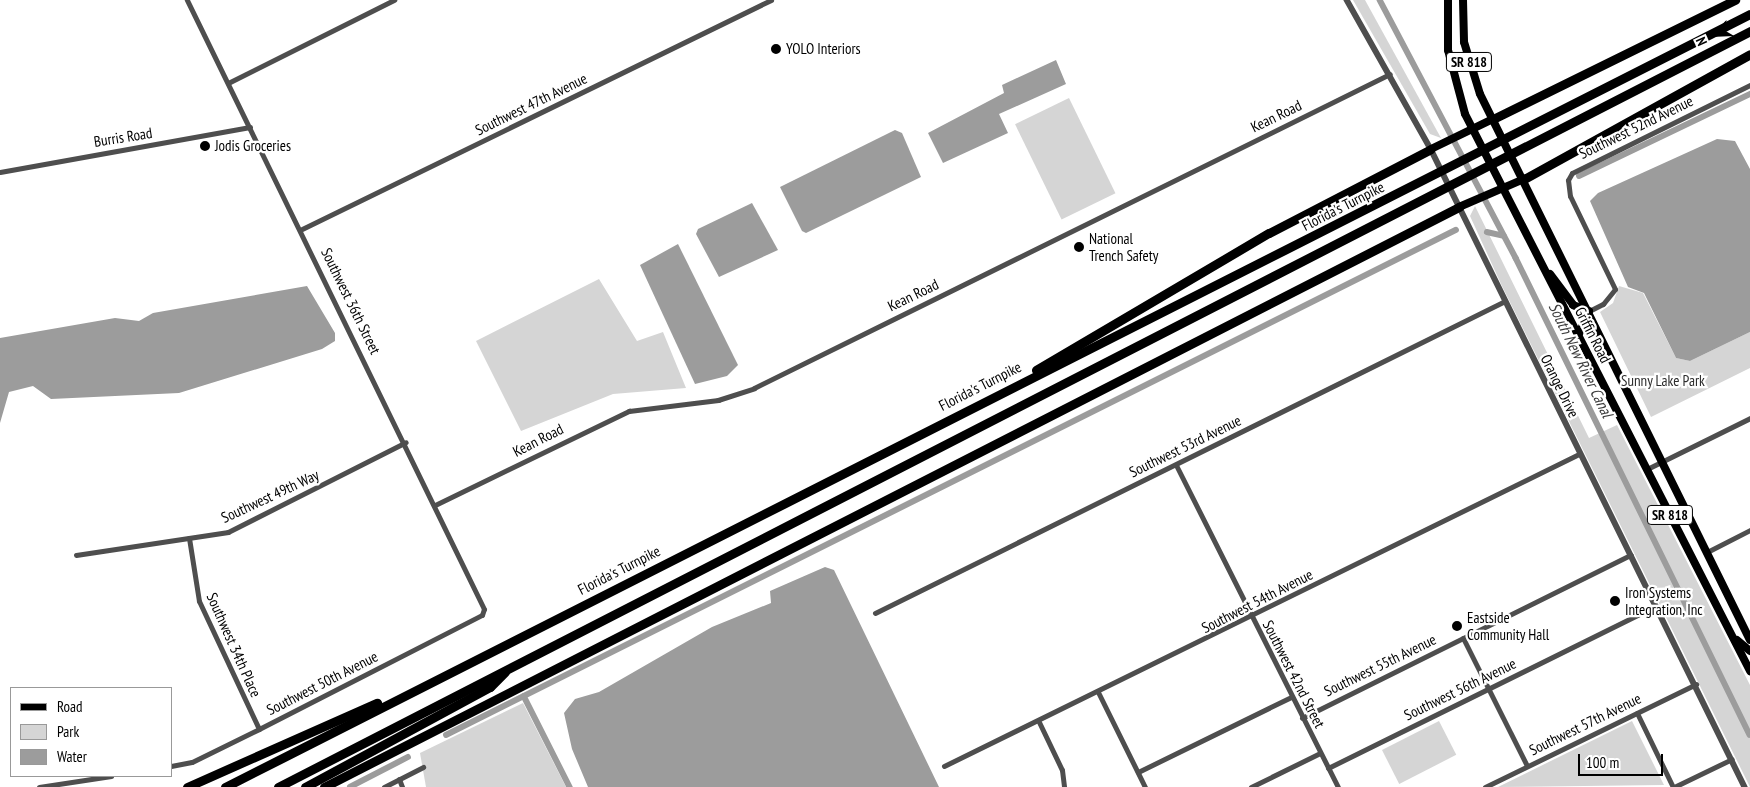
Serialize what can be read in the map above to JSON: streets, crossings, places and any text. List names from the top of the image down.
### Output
{
  "streets": {
    "highway": ["Florida's Turnpike"],
    "main road": ["SR 818", "Griffin Road"],
    "street": [
      "Southwest 47th Avenue",
      "Kean Road",
      "Southwest 52nd Avenue",
      "Burris Road",
      "Southwest 36th Street",
      "Orange Drive",
      "Southwest 53rd Avenue",
      "Southwest 49th Way",
      "Southwest 54th Avenue",
      "Southwest 34th Place",
      "Southwest 55th Avenue",
      "Southwest 42nd Street",
      "Southwest 50th Avenue",
      "Southwest 56th Avenue",
      "Southwest 57th Avenue"
    ]
  },
  "crossings": [
    ["Southwest 47th Avenue", "Southwest 36th Street"],
    ["Kean Road", "Southwest 36th Street"],
    ["Kean Road", "Orange Drive"],
    ["Southwest 52nd Avenue", "Griffin Road"],
    ["Burris Road", "Southwest 36th Street"],
    ["Southwest 36th Street", "Southwest 49th Way"],
    ["Southwest 36th Street", "Southwest 50th Avenue"],
    ["Orange Drive", "Southwest 53rd Avenue"],
    ["Orange Drive", "Southwest 54th Avenue"],
    ["Orange Drive", "Southwest 55th Avenue"],
    ["Orange Drive", "Southwest 56th Avenue"],
    ["Orange Drive", "Southwest 57th Avenue"],
    ["Southwest 53rd Avenue", "Southwest 42nd Street"],
    ["Southwest 49th Way", "Southwest 34th Place"],
    ["Southwest 54th Avenue", "Southwest 42nd Street"],
    ["Southwest 34th Place", "Southwest 50th Avenue"],
    ["Southwest 55th Avenue", "Southwest 42nd Street"],
    ["Southwest 42nd Street", "Southwest 56th Avenue"]
  ],
  "water": ["South New River Canal"],
  "parks": ["Sunny Lake Park"],
  "places": [
    "YOLO Interiors",
    "Jodis Groceries",
    "National Trench Safety",
    "Iron Systems Integration, Inc",
    "Eastside Community Hall"
  ],
  "legend": ["Road", "Park", "Water"],
  "scale_bar": "100 m",
  "north": "bottom left"
}
